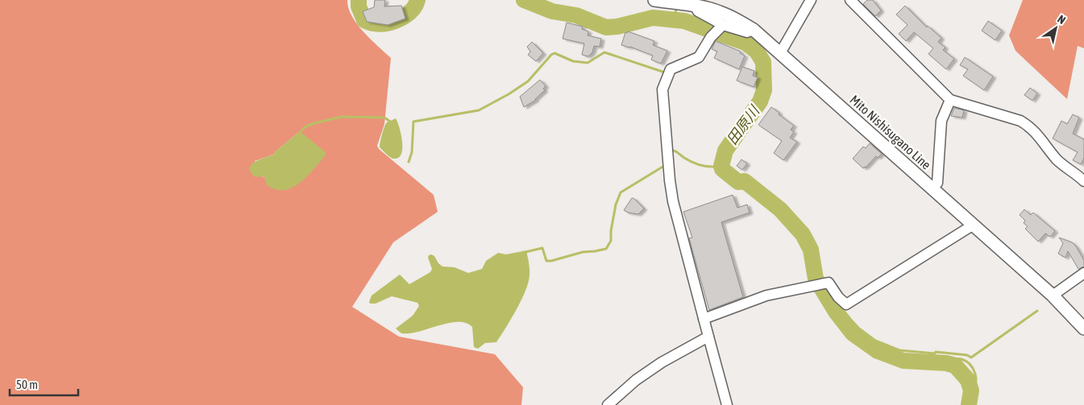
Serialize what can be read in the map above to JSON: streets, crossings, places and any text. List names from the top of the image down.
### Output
{
  "streets": {
    "main road": ["Mito Nishisugano Line"]
  },
  "water": ["田原川"],
  "scale_bar": "50 m",
  "north": "top right"
}
